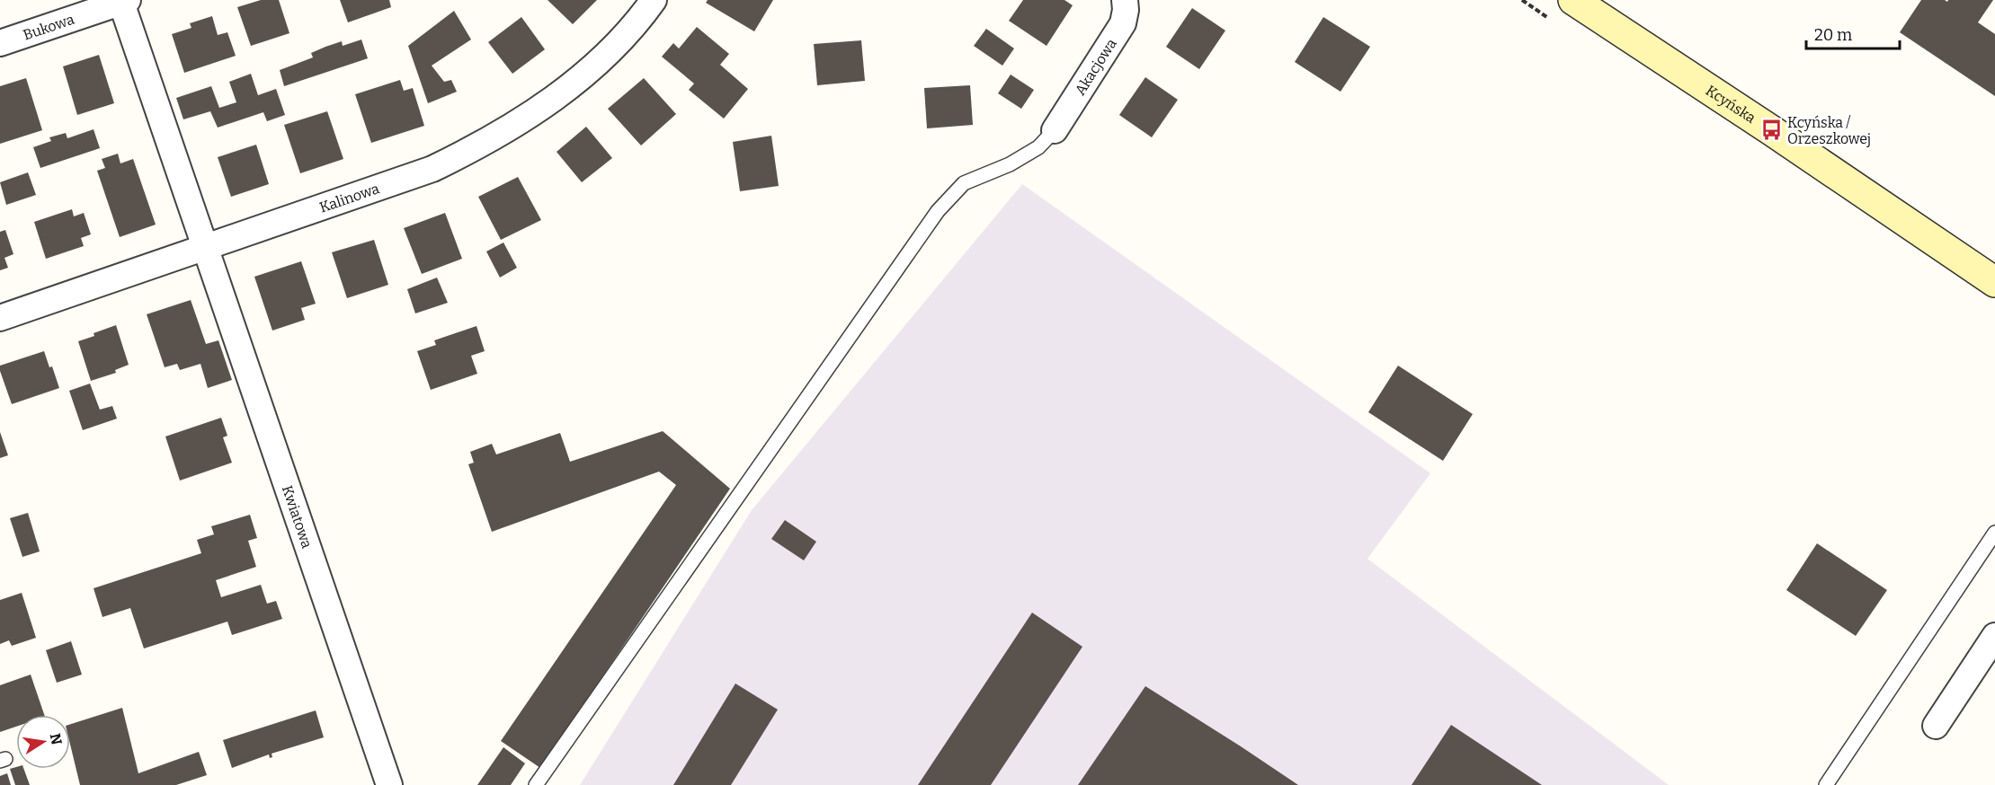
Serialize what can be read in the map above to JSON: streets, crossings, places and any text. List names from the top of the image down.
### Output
{
  "streets": {
    "street": [
      "Bukowa",
      "Akacjowa",
      "Kcyńska",
      "Kalinowa",
      "Kwiatowa"
    ]
  },
  "crossings": [
    ["Bukowa", "Kwiatowa"],
    ["Kalinowa", "Kwiatowa"]
  ],
  "places": {
    "bus stop": ["Kcyńska / Orzeszkowej"]
  },
  "scale_bar": "20 m",
  "north": "right"
}
